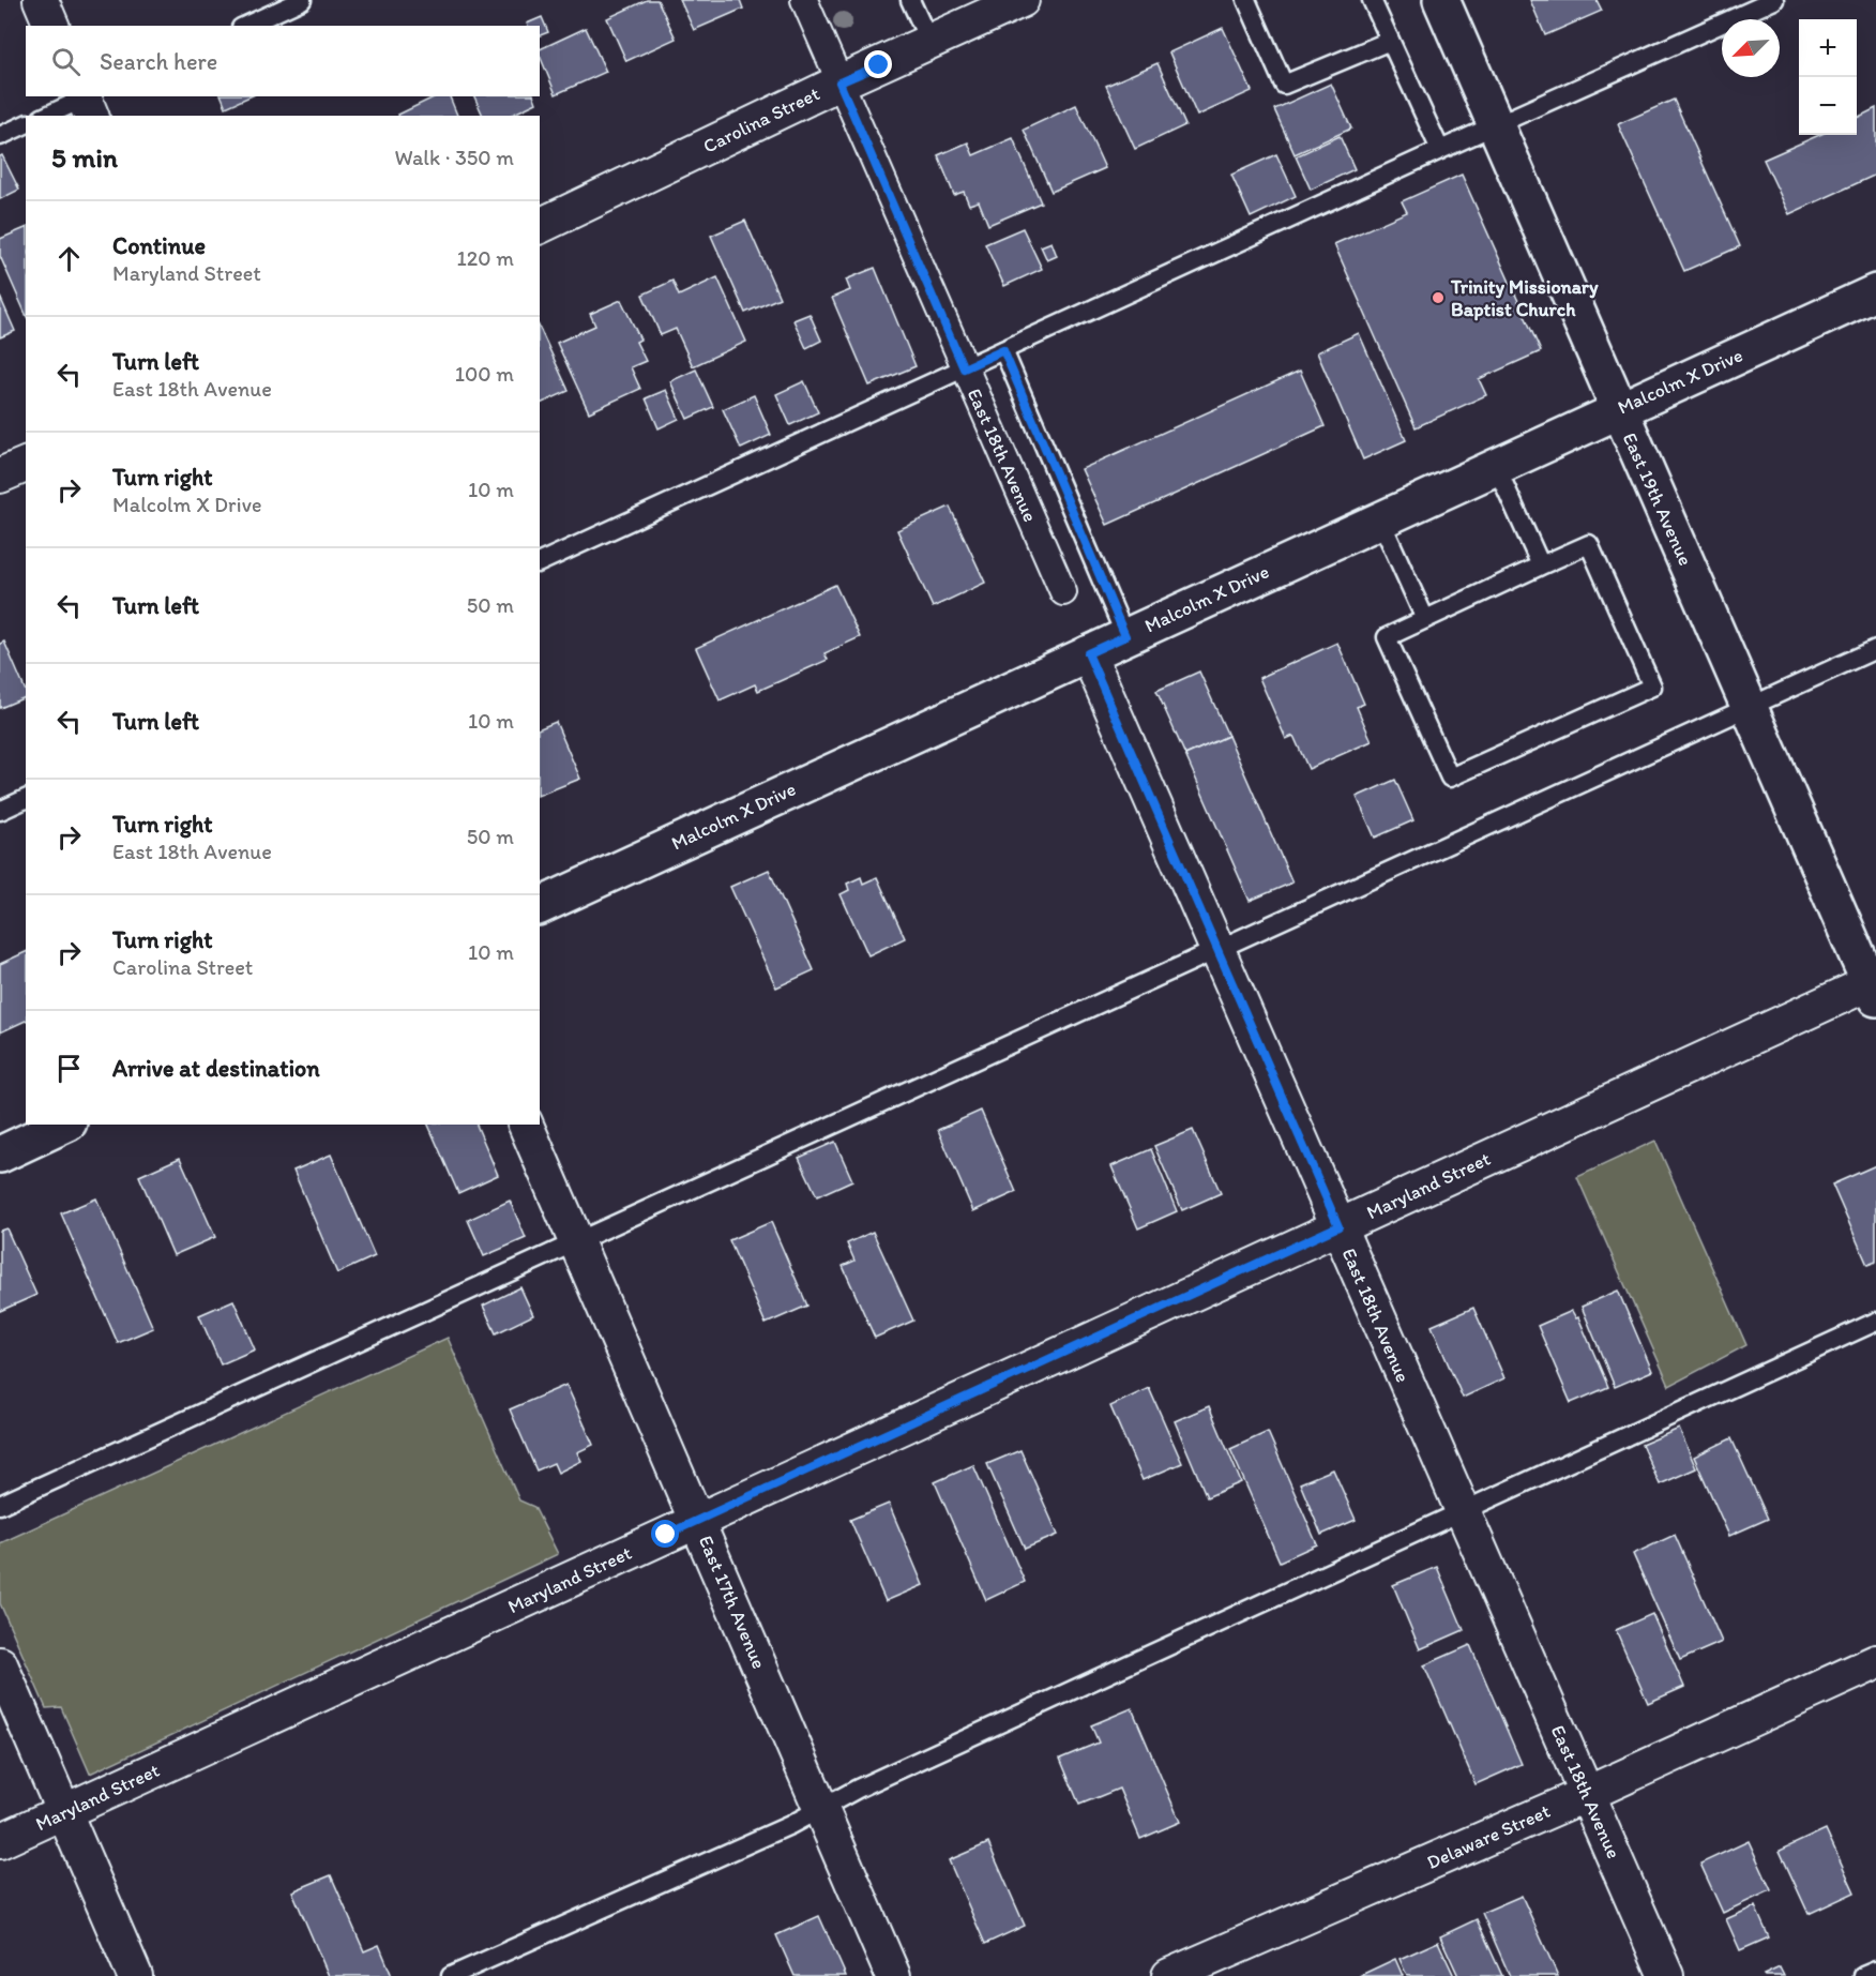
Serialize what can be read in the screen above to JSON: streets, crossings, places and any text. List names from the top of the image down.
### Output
{
  "streets": {
    "street": [
      "Carolina Street",
      "Malcolm X Drive",
      "East 18th Avenue",
      "East 19th Avenue",
      "Maryland Street",
      "East 17th Avenue",
      "Delaware Street"
    ]
  },
  "crossings": [
    ["Carolina Street", "East 18th Avenue"],
    ["Malcolm X Drive", "East 18th Avenue"],
    ["Malcolm X Drive", "East 19th Avenue"],
    ["East 18th Avenue", "Maryland Street"],
    ["East 18th Avenue", "Delaware Street"],
    ["East 19th Avenue", "Maryland Street"],
    ["Maryland Street", "East 17th Avenue"]
  ],
  "places": ["Trinity Missionary Baptist Church"],
  "north": "bottom left",
  "page": {
    "map_buttons": ["+", "−"],
    "search": "Search here",
    "heading": ["5 min", "Walk · 350 m"],
    "list": [
      ["Continue", "Maryland Street", "120 m"],
      ["Turn left", "East 18th Avenue", "100 m"],
      ["Turn right", "Malcolm X Drive", "10 m"],
      ["Turn left", "50 m"],
      ["Turn left", "10 m"],
      ["Turn right", "East 18th Avenue", "50 m"],
      ["Turn right", "Carolina Street", "10 m"],
      "Arrive at destination"
    ]
  }
}
